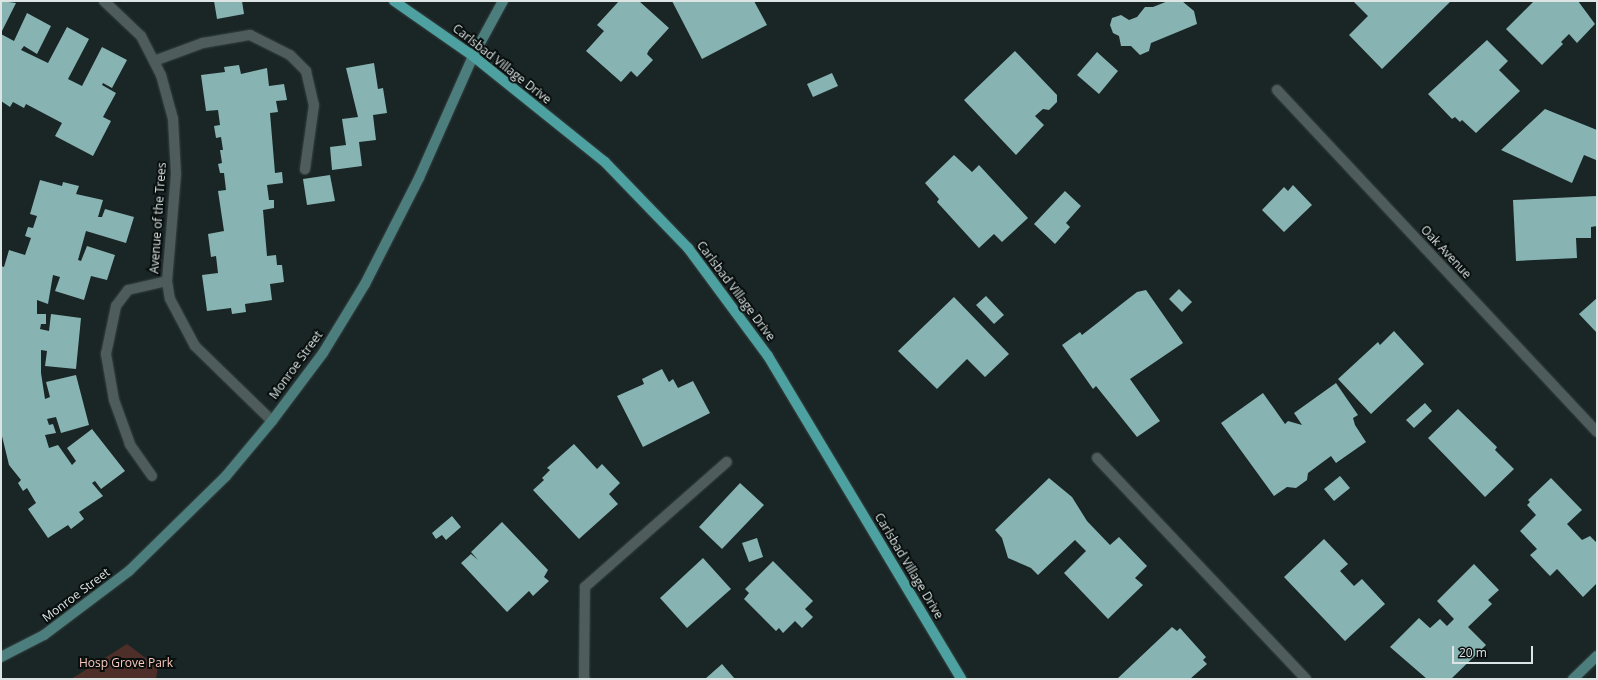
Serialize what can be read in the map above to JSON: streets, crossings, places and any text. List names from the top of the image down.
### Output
{
  "streets": {
    "main road": ["Carlsbad Village Drive", "Monroe Street"],
    "street": ["Avenue of the Trees", "Oak Avenue"]
  },
  "crossings": [
    ["Carlsbad Village Drive", "Monroe Street"],
    ["Avenue of the Trees", "Monroe Street"]
  ],
  "parks": ["Hosp Grove Park"],
  "scale_bar": "20 m"
}
